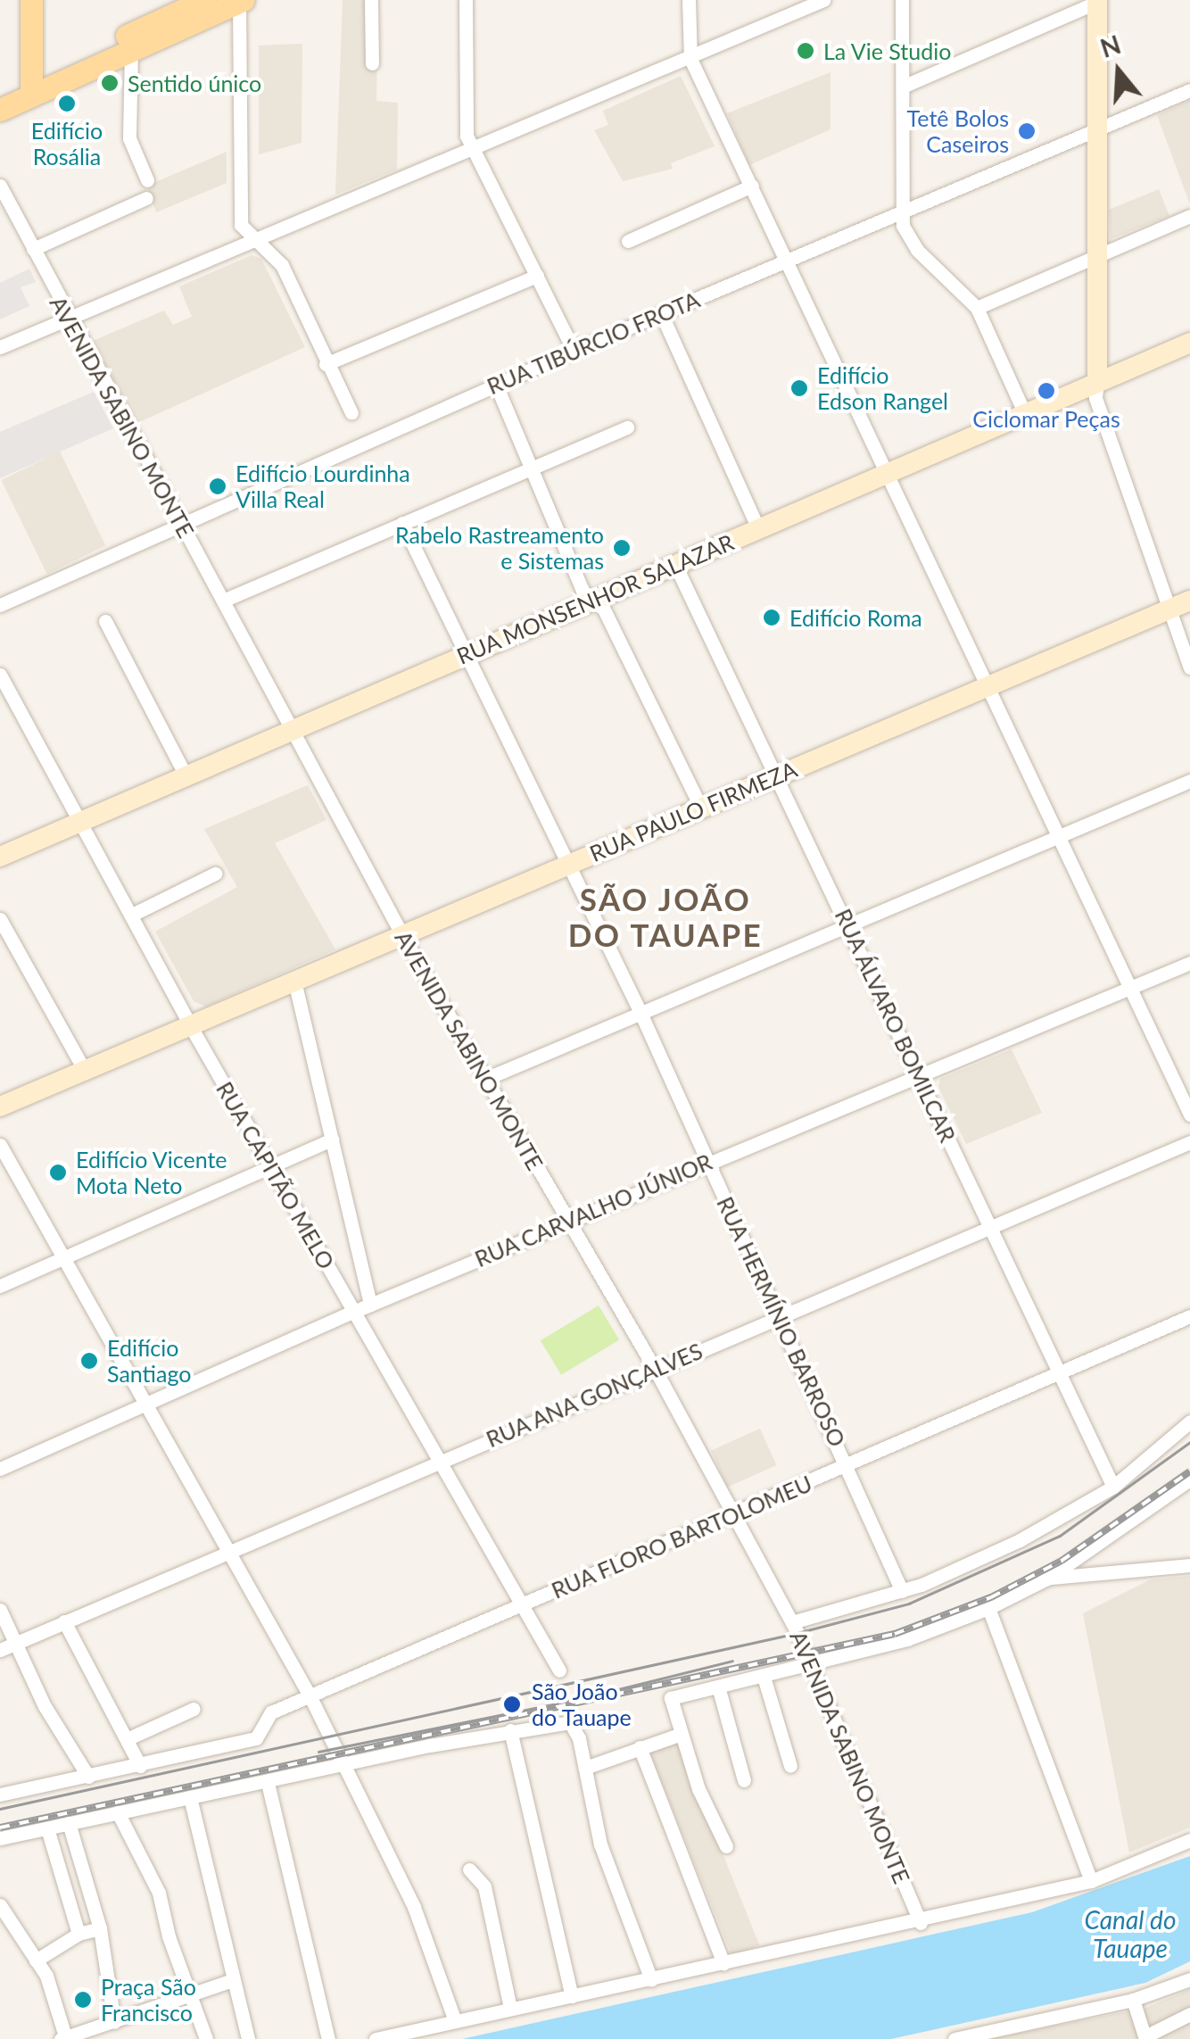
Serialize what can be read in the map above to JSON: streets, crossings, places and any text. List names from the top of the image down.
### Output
{
  "streets": {
    "street": [
      "RUA TIBÚRCIO FROTA",
      "AVENIDA SABINO MONTE",
      "RUA MONSENHOR SALAZAR",
      "RUA PAULO FIRMEZA",
      "RUA ÁLVARO BOMILCAR",
      "RUA CAPITÃO MELO",
      "RUA CARVALHO JÚNIOR",
      "RUA HERMÍNIO BARROSO",
      "RUA ANA GONÇALVES",
      "RUA FLORO BARTOLOMEU"
    ]
  },
  "crossings": [
    ["RUA TIBÚRCIO FROTA", "AVENIDA SABINO MONTE"],
    ["AVENIDA SABINO MONTE", "RUA MONSENHOR SALAZAR"],
    ["AVENIDA SABINO MONTE", "RUA PAULO FIRMEZA"],
    ["AVENIDA SABINO MONTE", "RUA CARVALHO JÚNIOR"],
    ["AVENIDA SABINO MONTE", "RUA ANA GONÇALVES"],
    ["AVENIDA SABINO MONTE", "RUA FLORO BARTOLOMEU"],
    ["RUA MONSENHOR SALAZAR", "RUA ÁLVARO BOMILCAR"],
    ["RUA MONSENHOR SALAZAR", "RUA CAPITÃO MELO"],
    ["RUA MONSENHOR SALAZAR", "RUA HERMÍNIO BARROSO"],
    ["RUA PAULO FIRMEZA", "RUA ÁLVARO BOMILCAR"],
    ["RUA PAULO FIRMEZA", "RUA CAPITÃO MELO"],
    ["RUA PAULO FIRMEZA", "RUA HERMÍNIO BARROSO"],
    ["RUA ÁLVARO BOMILCAR", "RUA CARVALHO JÚNIOR"],
    ["RUA ÁLVARO BOMILCAR", "RUA ANA GONÇALVES"],
    ["RUA ÁLVARO BOMILCAR", "RUA FLORO BARTOLOMEU"],
    ["RUA CAPITÃO MELO", "RUA CARVALHO JÚNIOR"],
    ["RUA CAPITÃO MELO", "RUA ANA GONÇALVES"],
    ["RUA CAPITÃO MELO", "RUA FLORO BARTOLOMEU"],
    ["RUA CARVALHO JÚNIOR", "RUA HERMÍNIO BARROSO"],
    ["RUA HERMÍNIO BARROSO", "RUA ANA GONÇALVES"],
    ["RUA HERMÍNIO BARROSO", "RUA FLORO BARTOLOMEU"]
  ],
  "districts": ["SÃO JOÃO DO TAUAPE"],
  "water": ["Canal do Tauape"],
  "places": [
    "La Vie Studio",
    "Sentido único",
    "Edifício Rosália",
    "Tetê Bolos Caseiros",
    "Edifício Edson Rangel",
    "Ciclomar Peças",
    "Edifício Lourdinha Villa Real",
    "Rabelo Rastreamento e Sistemas",
    "Edifício Roma",
    "Edifício Vicente Mota Neto",
    "Edifício Santiago",
    "São João do Tauape",
    "Praça São Francisco"
  ],
  "north": "top"
}
